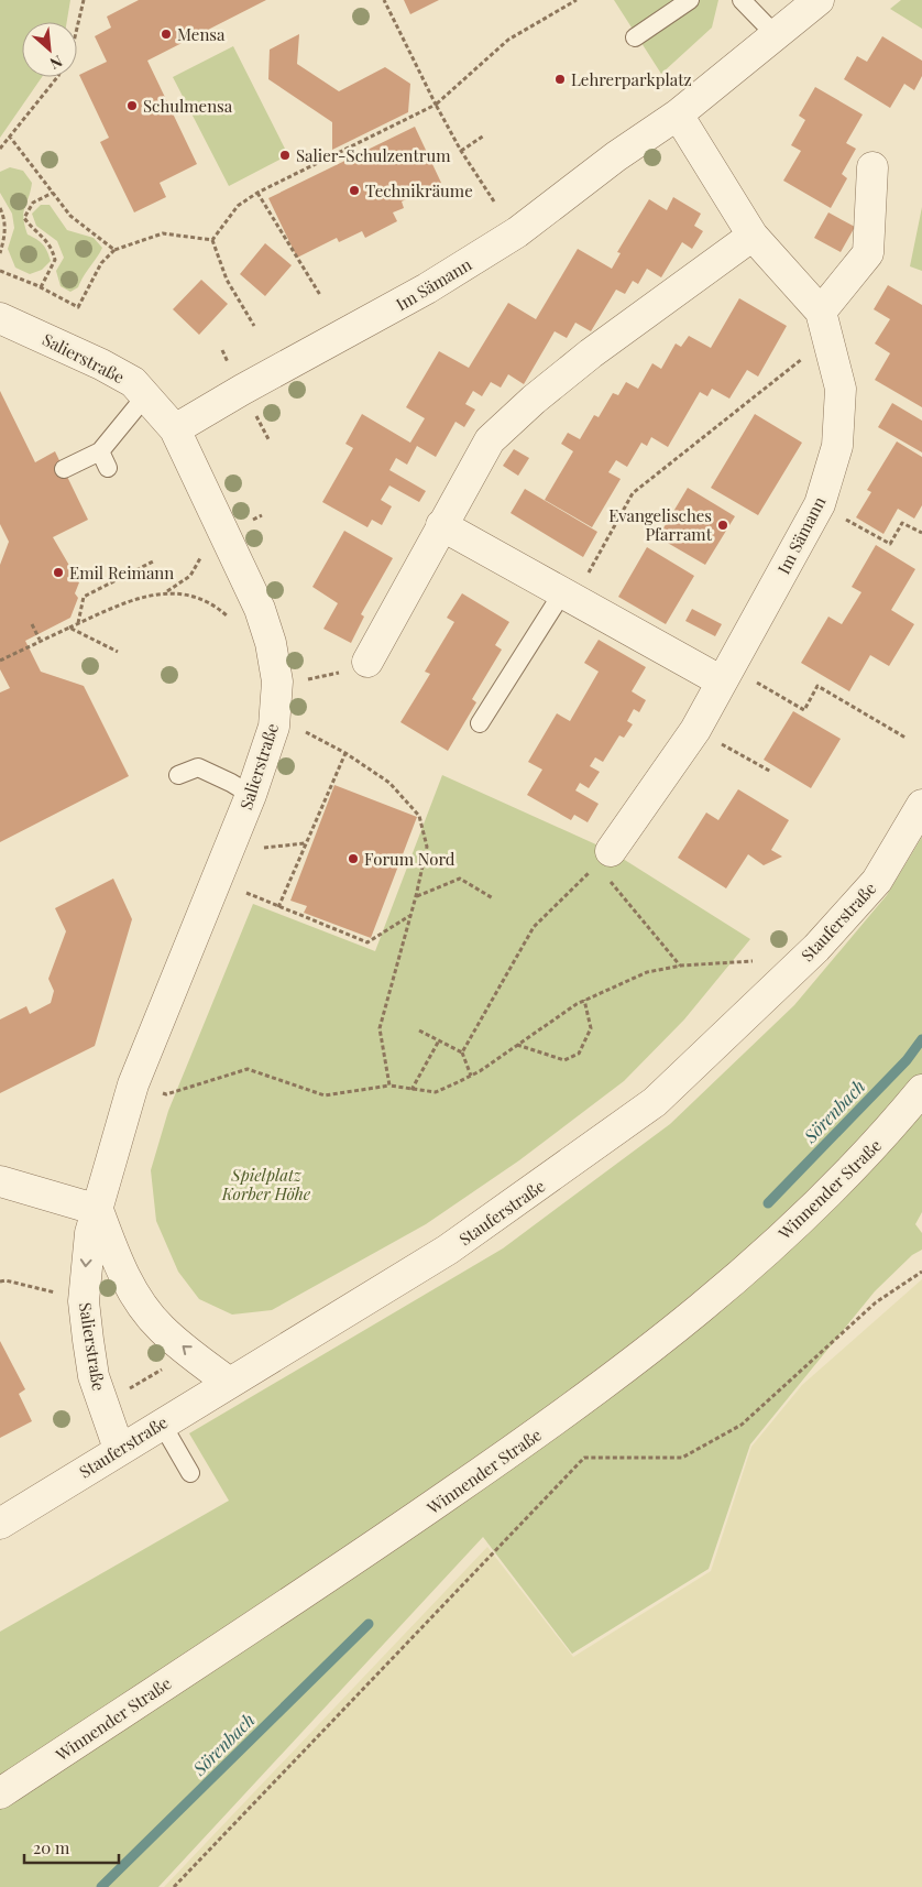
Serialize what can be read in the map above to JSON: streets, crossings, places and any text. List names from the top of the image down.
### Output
{
  "streets": {
    "street": [
      "Im Sämann",
      "Salierstraße",
      "Stauferstraße",
      "Winnender Straße"
    ]
  },
  "crossings": [
    ["Im Sämann", "Salierstraße"],
    ["Salierstraße", "Stauferstraße"]
  ],
  "water": ["Sörenbach"],
  "parks": ["Spielplatz Korber Höhe"],
  "places": [
    "Mensa",
    "Lehrerparkplatz",
    "Schulmensa",
    "Salier-Schulzentrum",
    "Technikräume",
    "Evangelisches Pfarramt",
    "Emil Reimann",
    "Forum Nord"
  ],
  "scale_bar": "20 m",
  "north": "bottom right"
}
